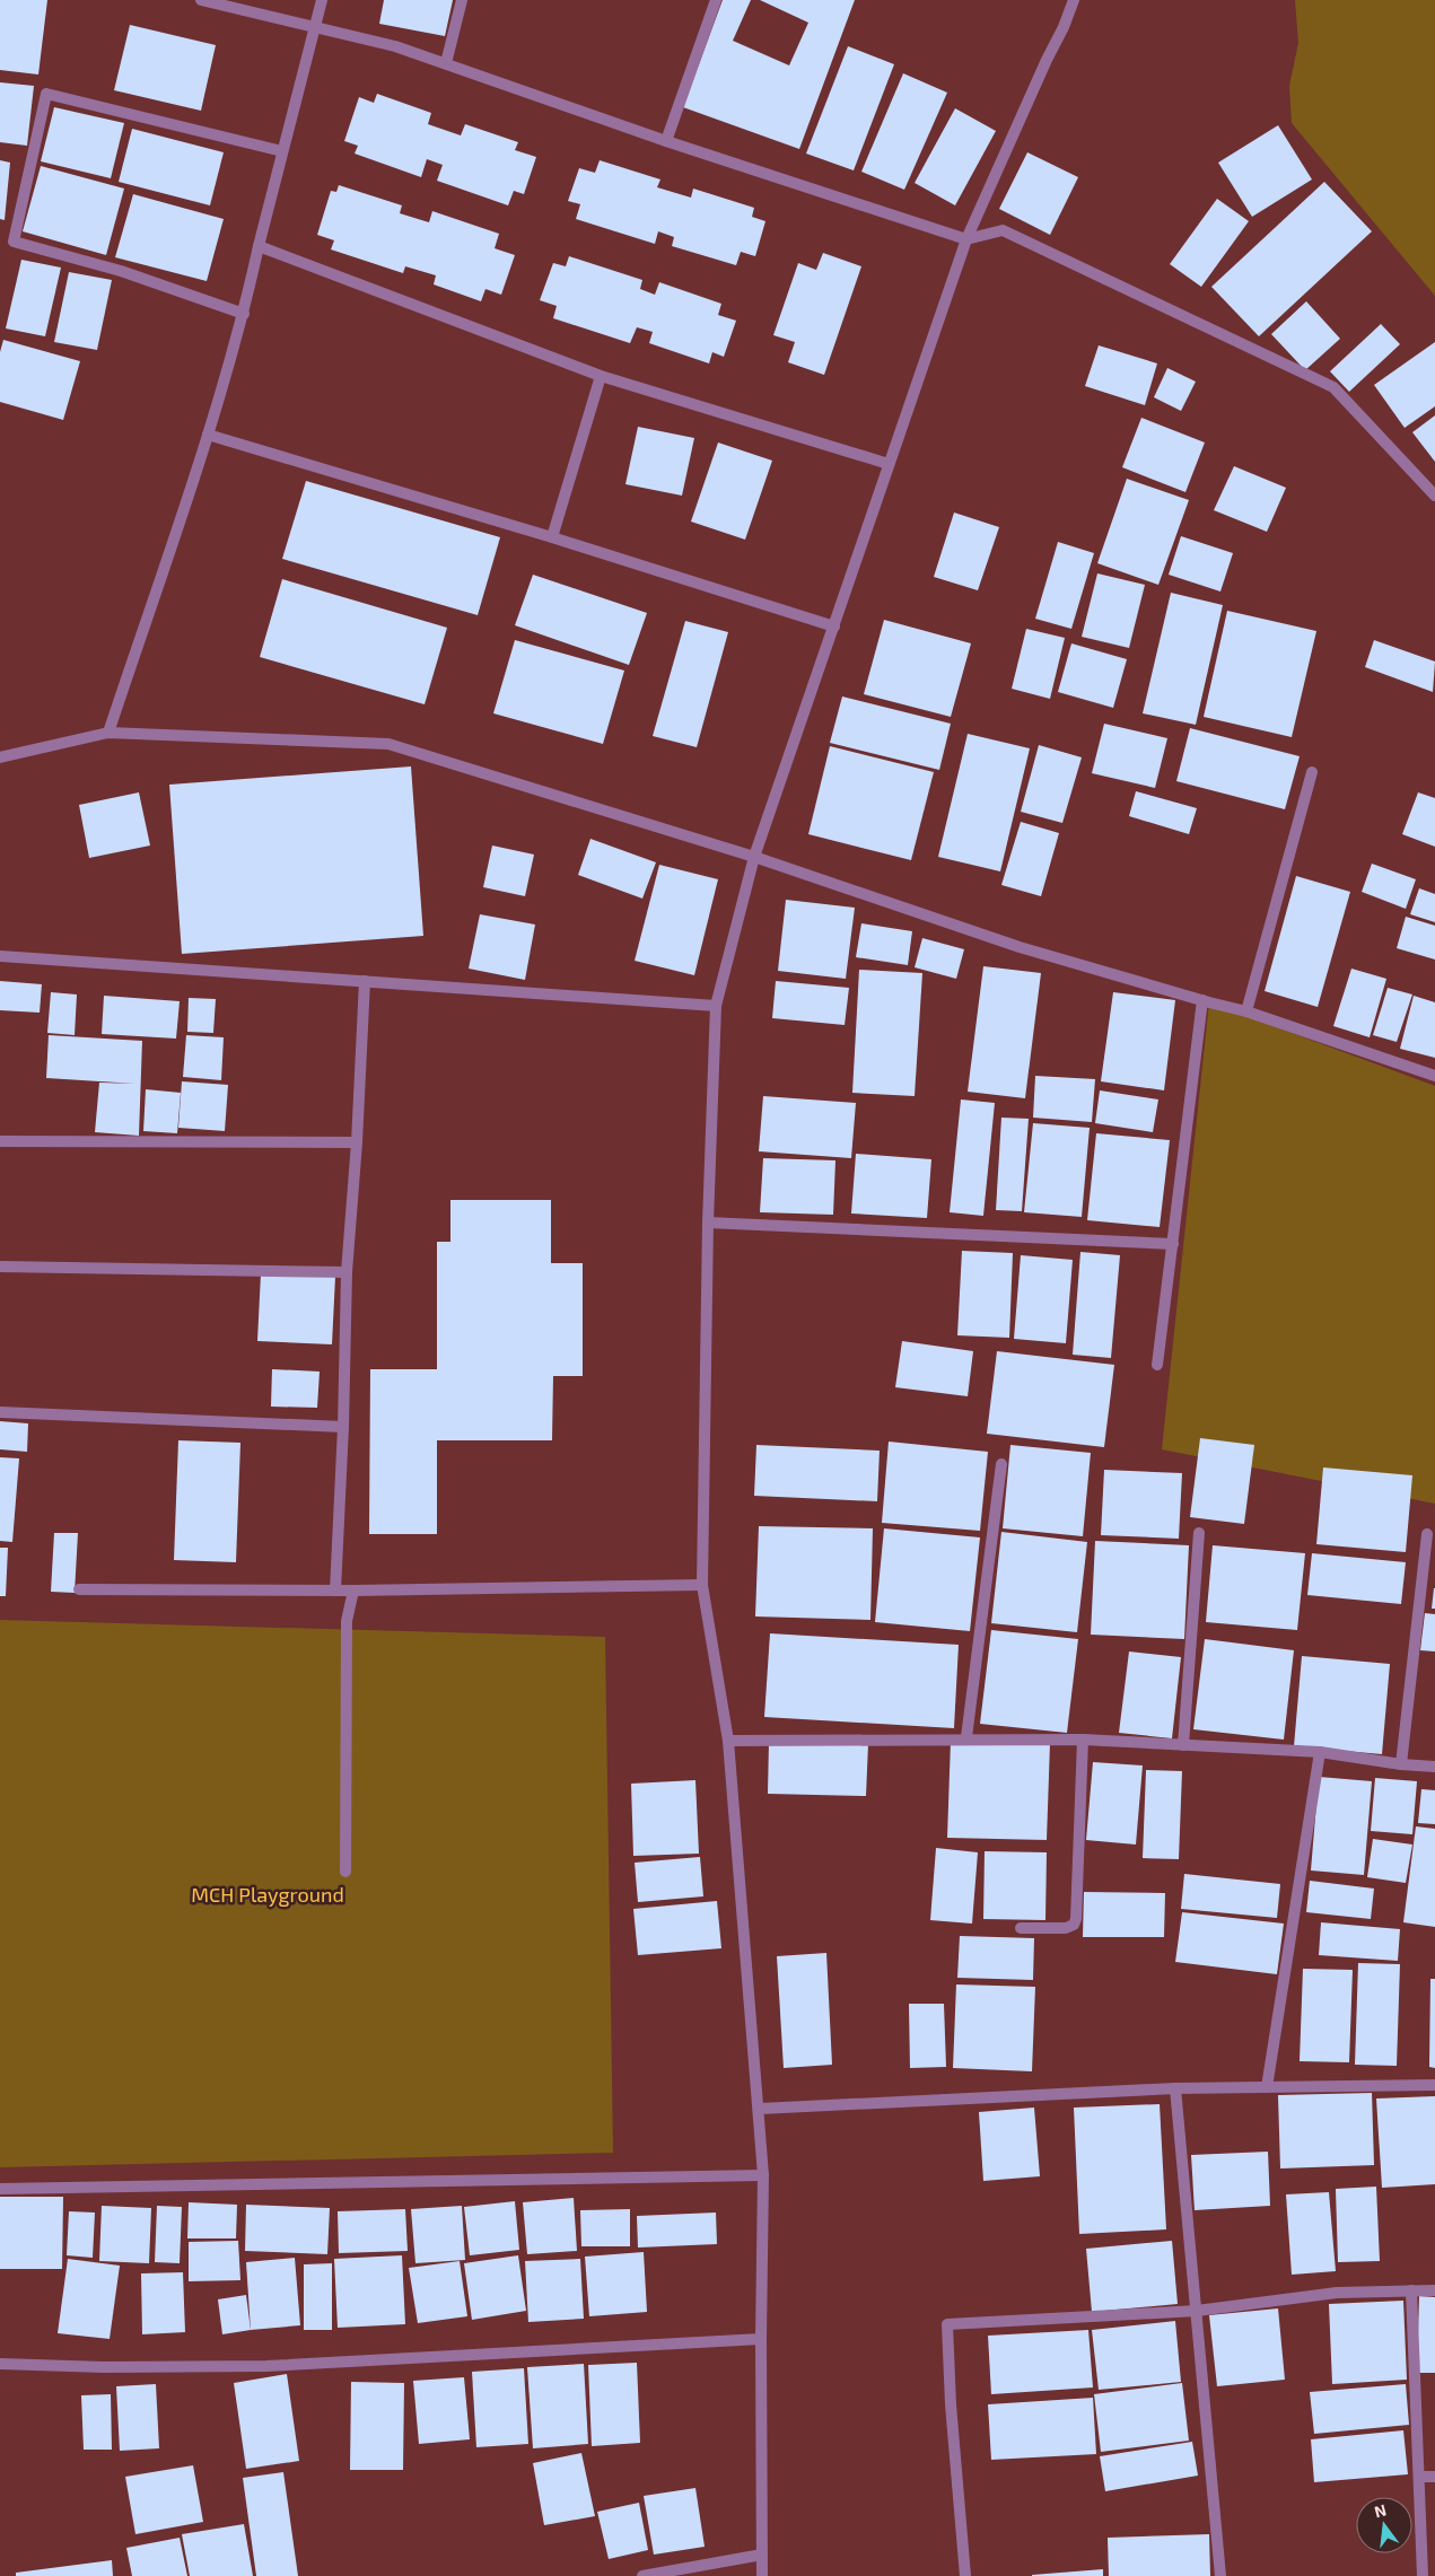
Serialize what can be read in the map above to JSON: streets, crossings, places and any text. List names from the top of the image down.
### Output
{
  "parks": ["MCH Playground"],
  "north": "top"
}
